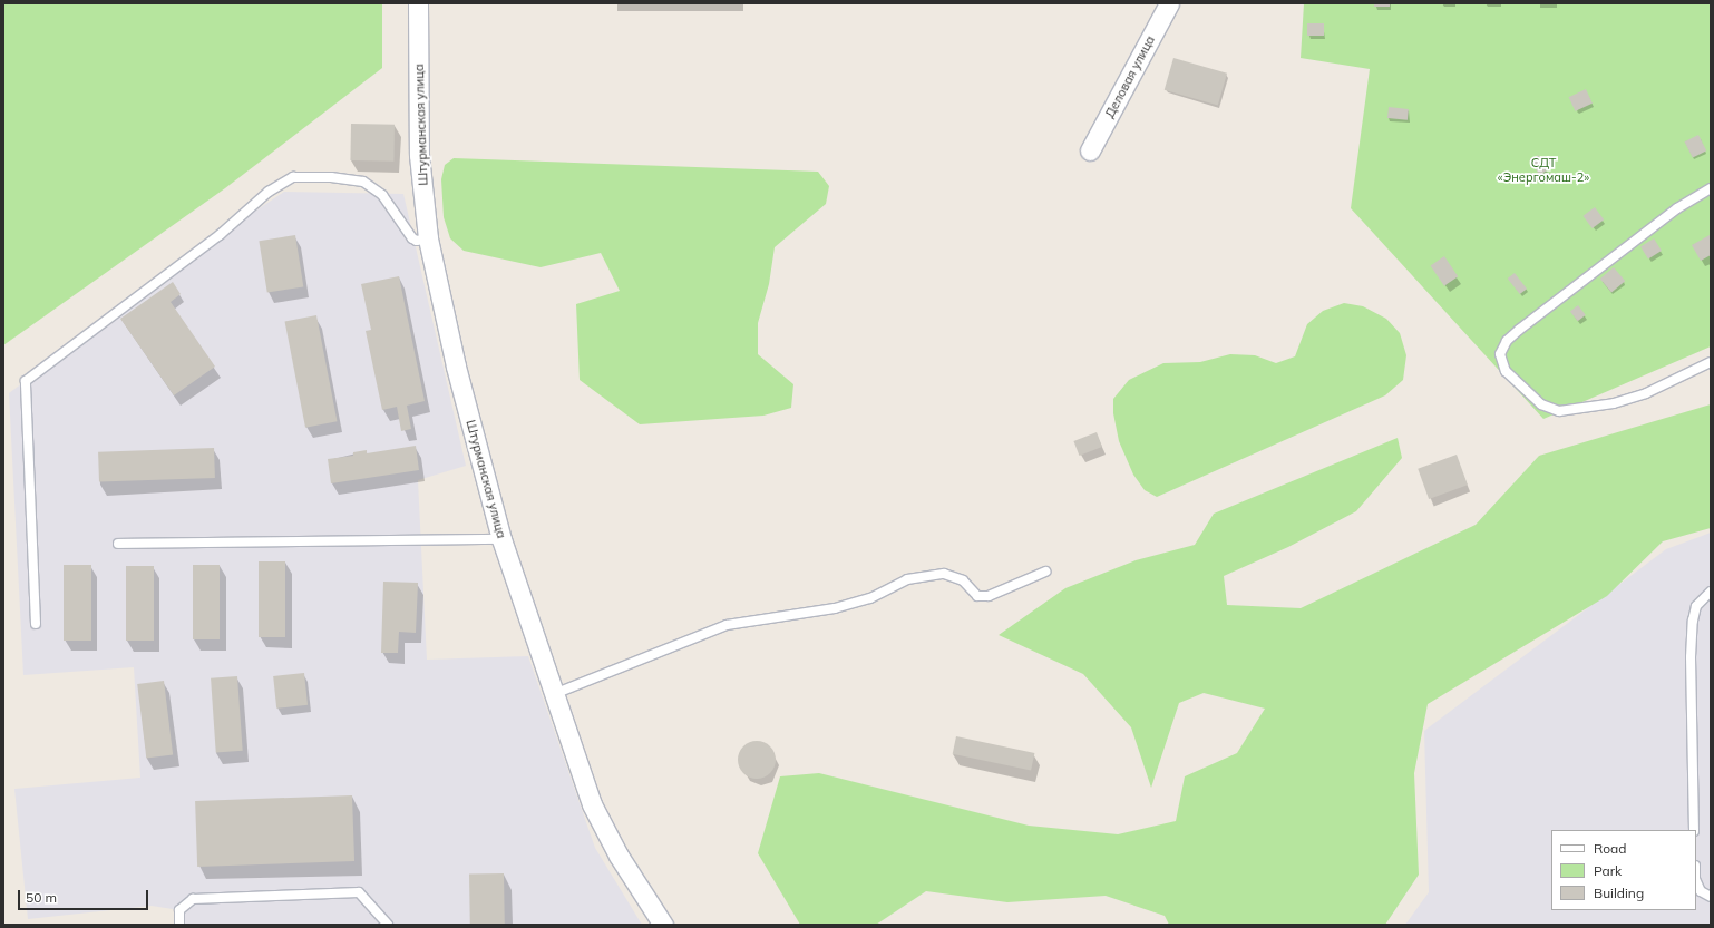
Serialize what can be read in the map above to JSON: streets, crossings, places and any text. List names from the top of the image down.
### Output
{
  "streets": {
    "street": ["Деловая улица", "Штурманская улица"]
  },
  "parks": ["СДТ «Энергомаш-2»"],
  "legend": ["Road", "Park", "Building"],
  "scale_bar": "50 m"
}
